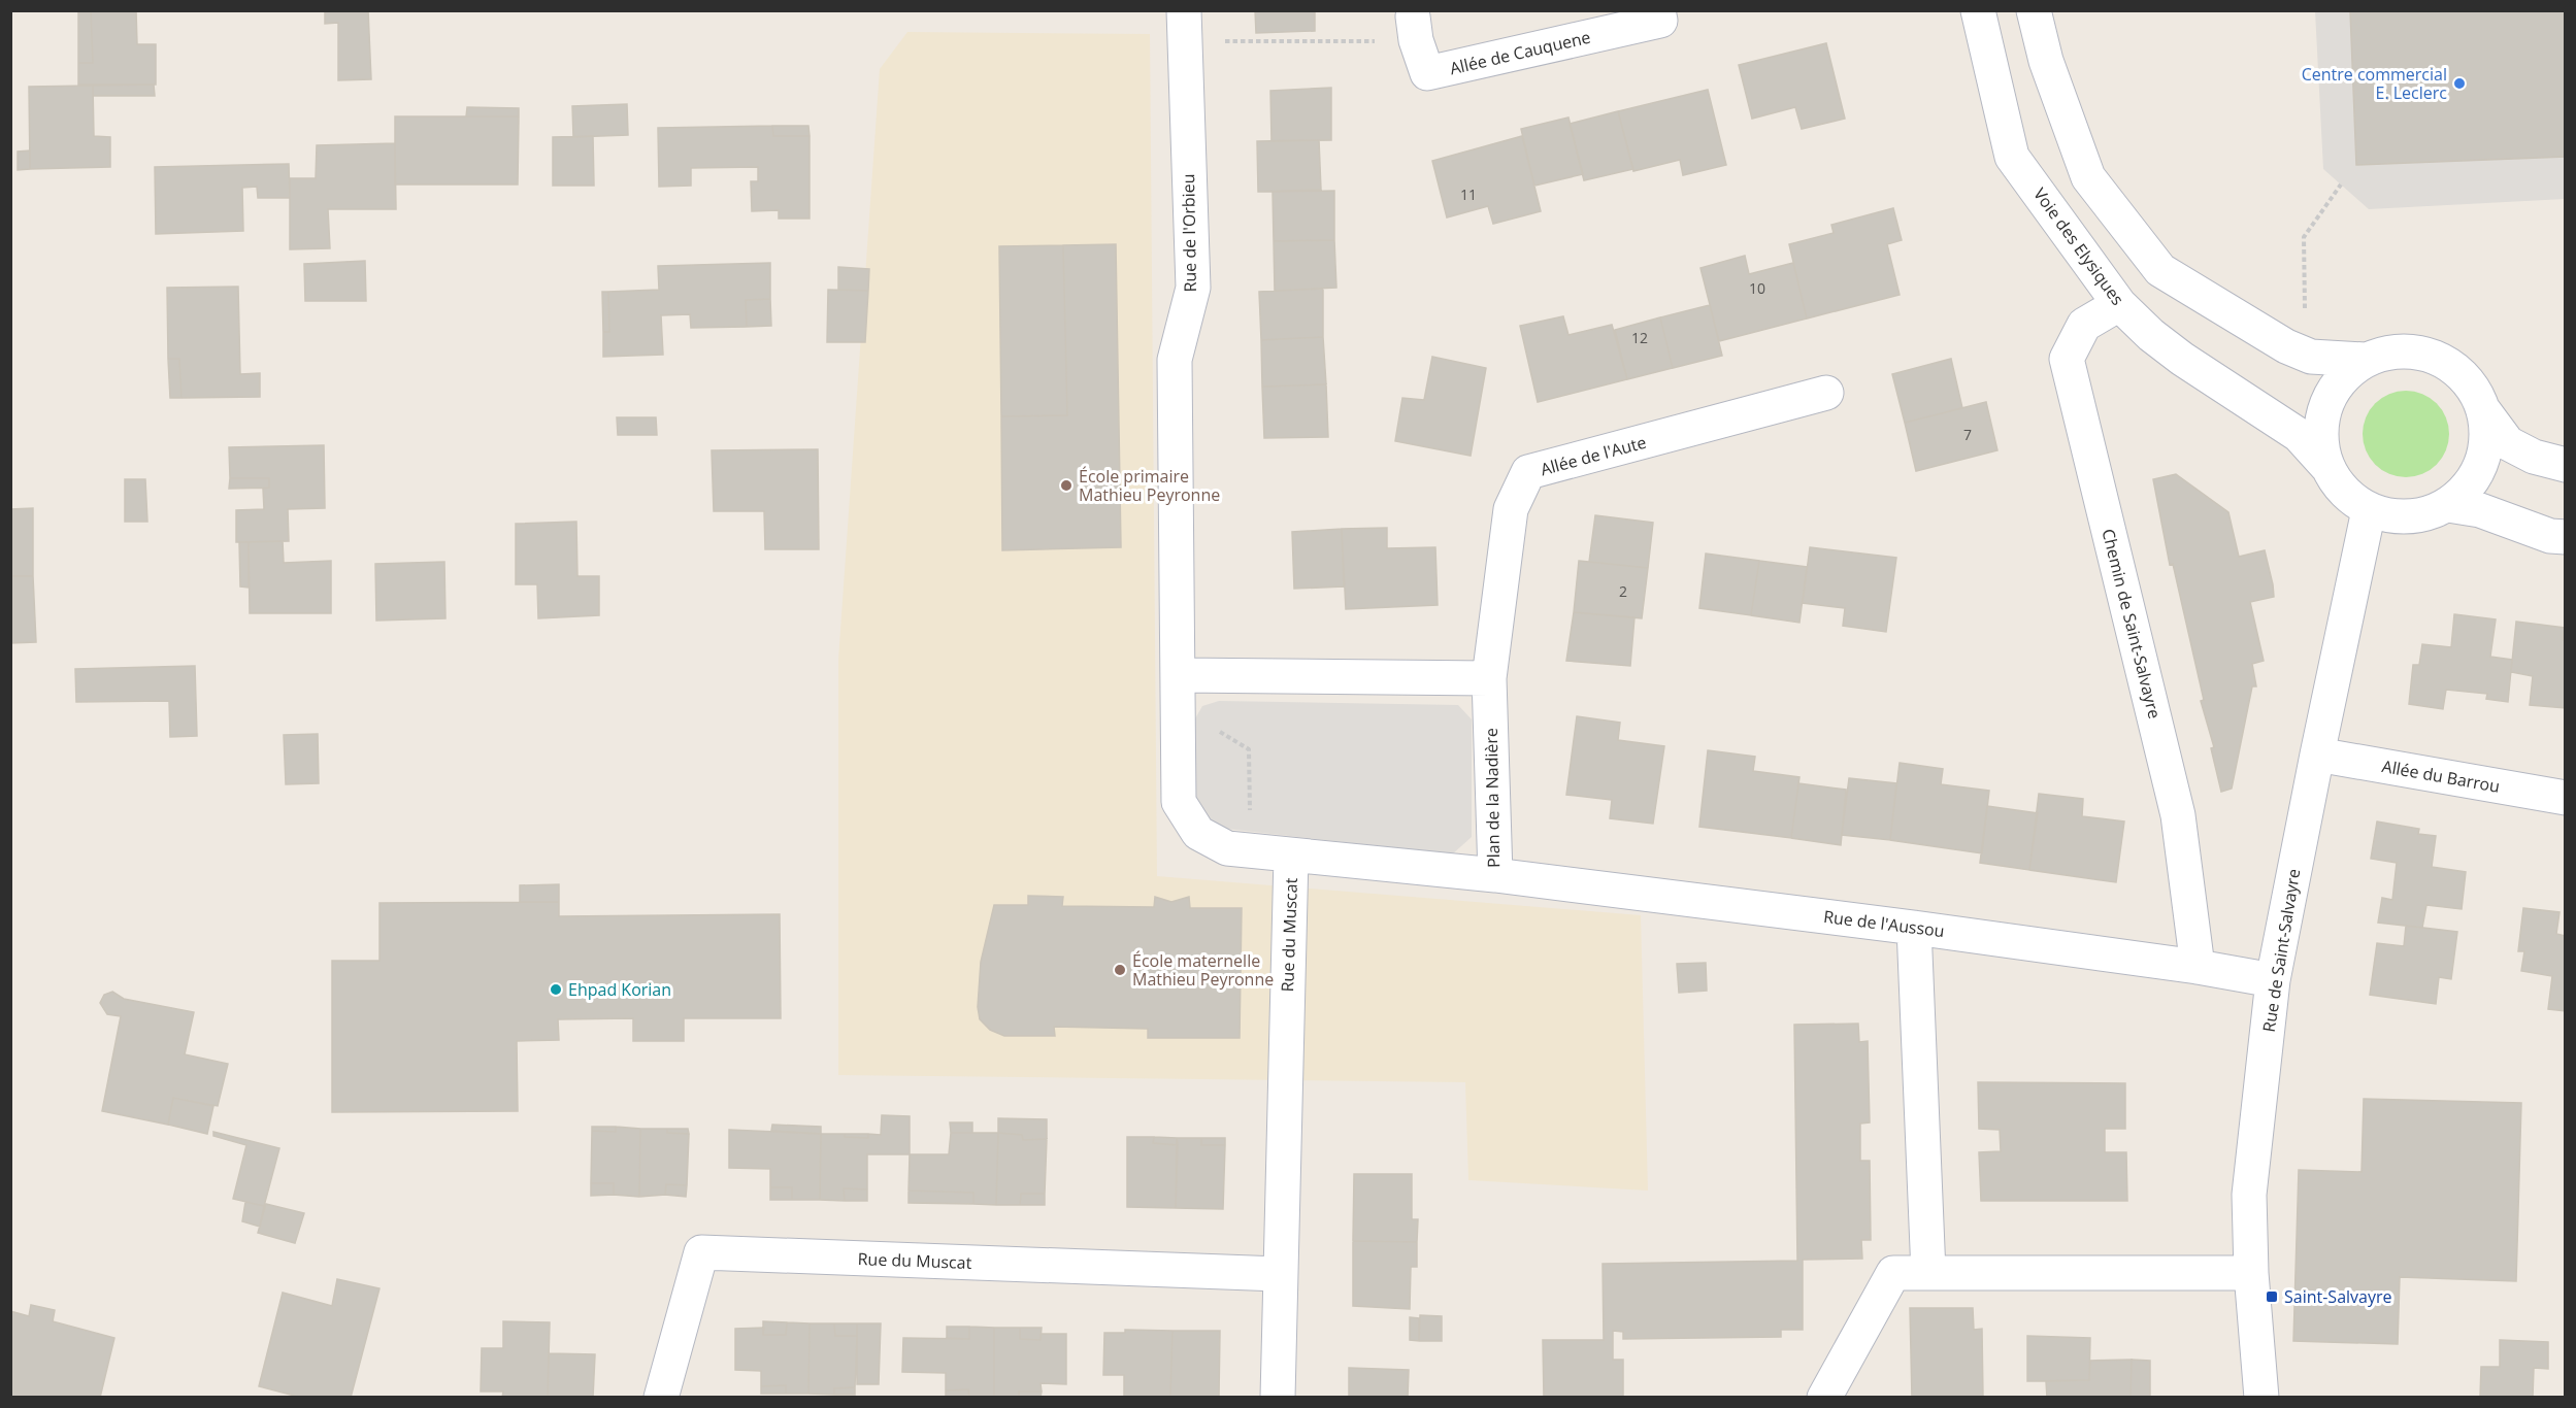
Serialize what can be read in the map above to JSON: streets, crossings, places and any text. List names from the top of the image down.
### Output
{
  "streets": {
    "street": [
      "Allée de Cauquene",
      "Rue de l'Orbieu",
      "Voie des Elysiques",
      "Allée de l'Aute",
      "Chemin de Saint-Salvayre",
      "Allée du Barrou",
      "Plan de la Nadière",
      "Rue de l'Aussou",
      "Rue du Muscat",
      "Rue de Saint-Salvayre"
    ]
  },
  "crossings": [
    ["Rue de l'Orbieu", "Plan de la Nadière"],
    ["Voie des Elysiques", "Chemin de Saint-Salvayre"],
    ["Voie des Elysiques", "Rue de Saint-Salvayre"],
    ["Allée de l'Aute", "Plan de la Nadière"],
    ["Chemin de Saint-Salvayre", "Rue de l'Aussou"],
    ["Allée du Barrou", "Rue de Saint-Salvayre"],
    ["Plan de la Nadière", "Rue de l'Aussou"],
    ["Plan de la Nadière", "Rue du Muscat"],
    ["Rue de l'Aussou", "Rue de Saint-Salvayre"]
  ],
  "places": {
    "other": [
      "Centre commercial E. Leclerc",
      "École primaire Mathieu Peyronne",
      "École maternelle Mathieu Peyronne",
      "Ehpad Korian"
    ],
    "transit": ["Saint-Salvayre"]
  },
  "house_numbers": [
    "11",
    "10",
    "12",
    "7",
    "2"
  ]
}
